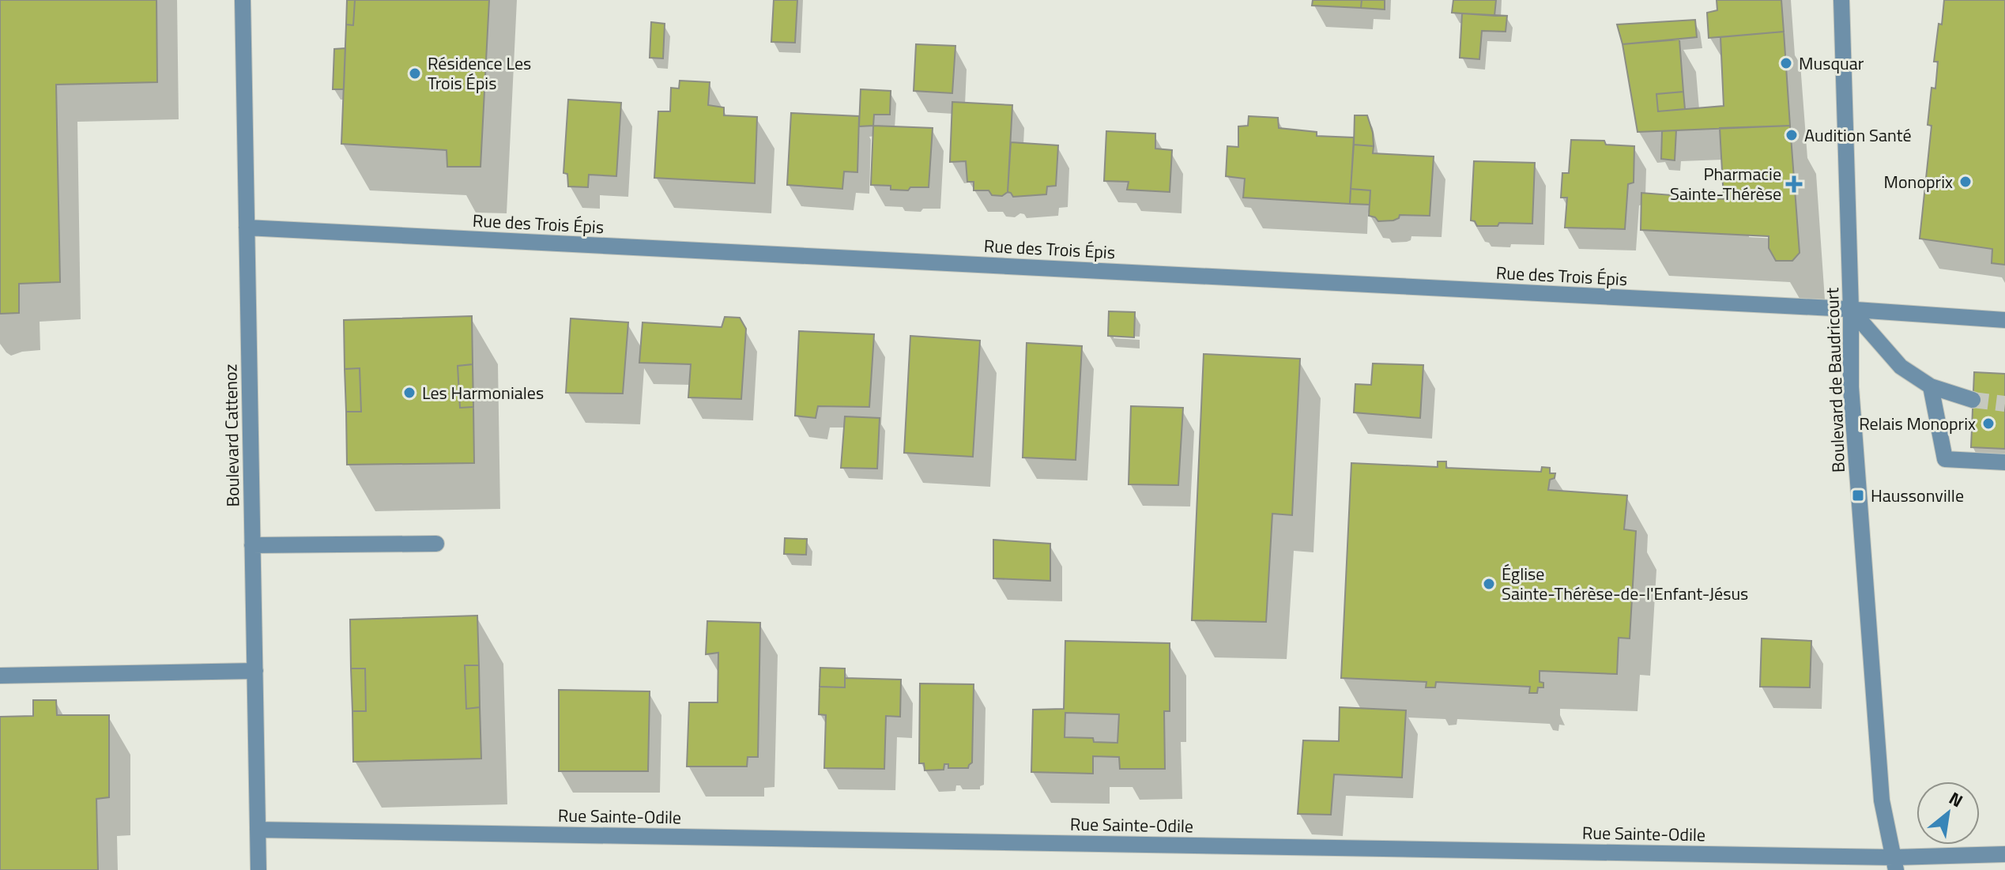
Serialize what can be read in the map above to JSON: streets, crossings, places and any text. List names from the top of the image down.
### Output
{
  "streets": {
    "street": [
      "Rue des Trois Épis",
      "Boulevard de Baudricourt",
      "Boulevard Cattenoz",
      "Rue Sainte-Odile"
    ]
  },
  "crossings": [
    ["Rue des Trois Épis", "Boulevard de Baudricourt"],
    ["Rue des Trois Épis", "Boulevard Cattenoz"],
    ["Boulevard de Baudricourt", "Rue Sainte-Odile"],
    ["Boulevard Cattenoz", "Rue Sainte-Odile"]
  ],
  "places": {
    "other": [
      "Musquar",
      "Résidence Les Trois Épis",
      "Audition Santé",
      "Monoprix",
      "Les Harmoniales",
      "Relais Monoprix",
      "Église Sainte-Thérèse-de-l'Enfant-Jésus"
    ],
    "health": ["Pharmacie Sainte-Thérèse"],
    "transit": ["Haussonville"]
  },
  "north": "top right"
}
